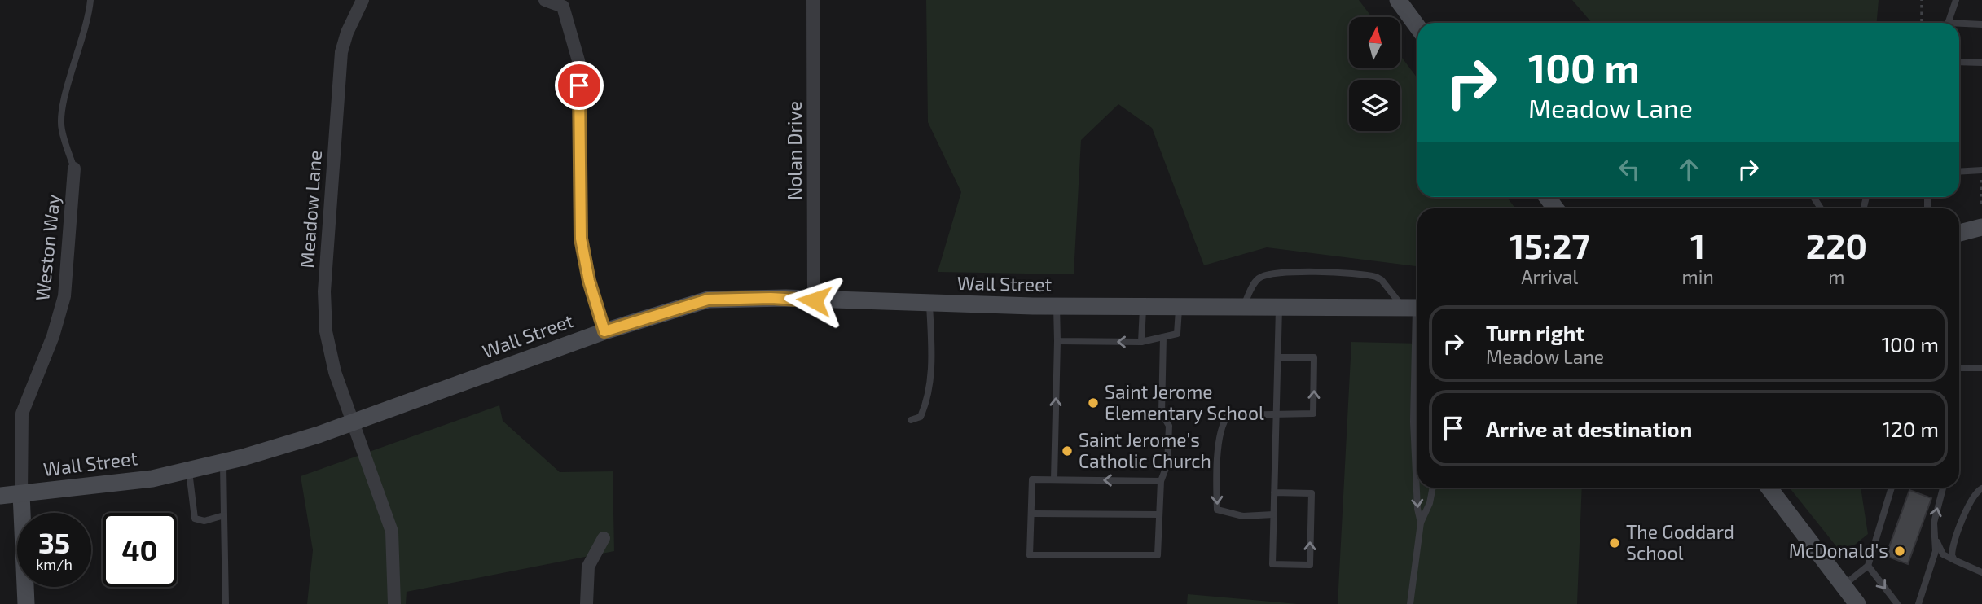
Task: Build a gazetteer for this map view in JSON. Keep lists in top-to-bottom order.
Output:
{
  "streets": {
    "street": [
      "Nolan Drive",
      "Meadow Lane",
      "Weston Way",
      "Wall Street"
    ]
  },
  "crossings": [
    ["Nolan Drive", "Wall Street"],
    ["Meadow Lane", "Wall Street"],
    ["Weston Way", "Wall Street"]
  ],
  "places": [
    "Saint Jerome Elementary School",
    "Saint Jerome's Catholic Church",
    "The Goddard School",
    "McDonald's"
  ],
  "north": "top",
  "page": {
    "turn": ["100 m", "Meadow Lane"],
    "eta": [
      "15:27",
      "Arrival",
      "1",
      "min",
      "220",
      "m"
    ],
    "list": [
      {
        "name": "Turn right",
        "note": "Meadow Lane",
        "value": "100 m"
      },
      {
        "name": "Arrive at destination",
        "value": "120 m"
      }
    ],
    "speed": "35 km/h",
    "limit": "40"
  }
}
